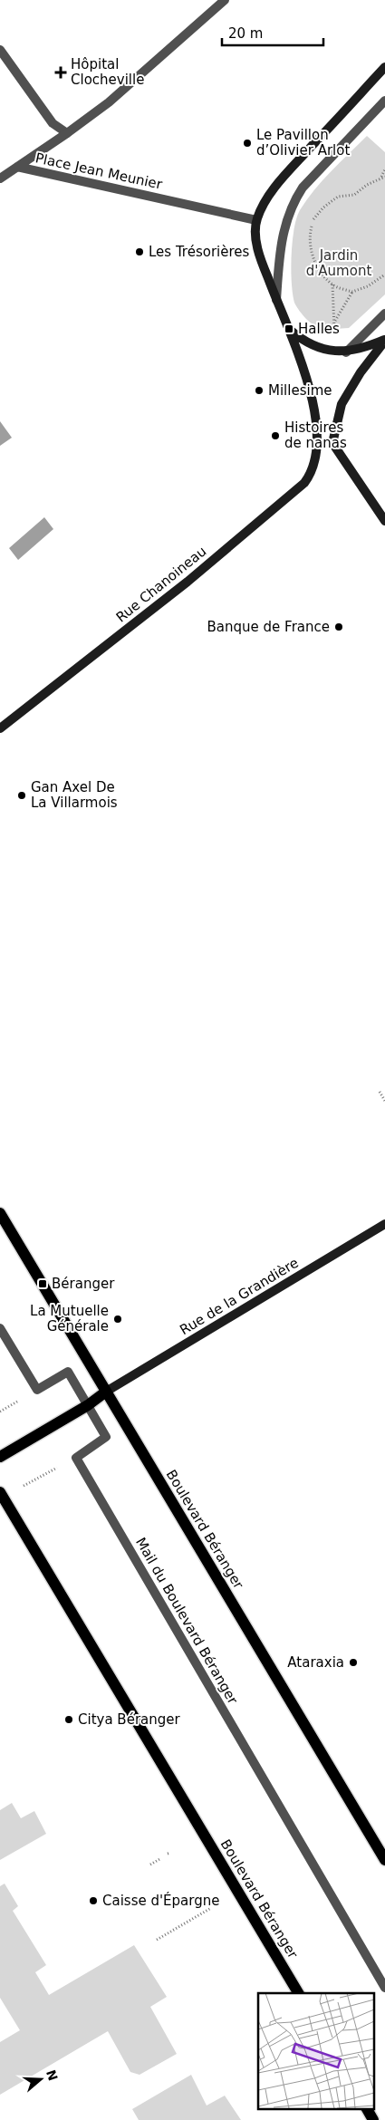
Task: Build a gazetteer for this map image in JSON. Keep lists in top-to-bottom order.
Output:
{
  "streets": {
    "main road": ["Rue Chanoineau", "Rue de la Grandière", "Boulevard Béranger"],
    "street": ["Place Jean Meunier", "Mail du Boulevard Béranger"]
  },
  "crossings": [
    ["Place Jean Meunier", "Rue Chanoineau"],
    ["Rue de la Grandière", "Boulevard Béranger"]
  ],
  "parks": ["Jardin d'Aumont"],
  "places": {
    "health": ["Hôpital Clocheville"],
    "other": [
      "Le Pavillon d’Olivier Arlot",
      "Les Trésorières",
      "Millesime",
      "Histoires de nanas",
      "Banque de France",
      "Gan Axel De La Villarmois",
      "La Mutuelle Générale",
      "Ataraxia",
      "Citya Béranger",
      "Caisse d'Épargne"
    ],
    "transit": ["Halles", "Béranger"]
  },
  "scale_bar": "20 m",
  "north": "right"
}
